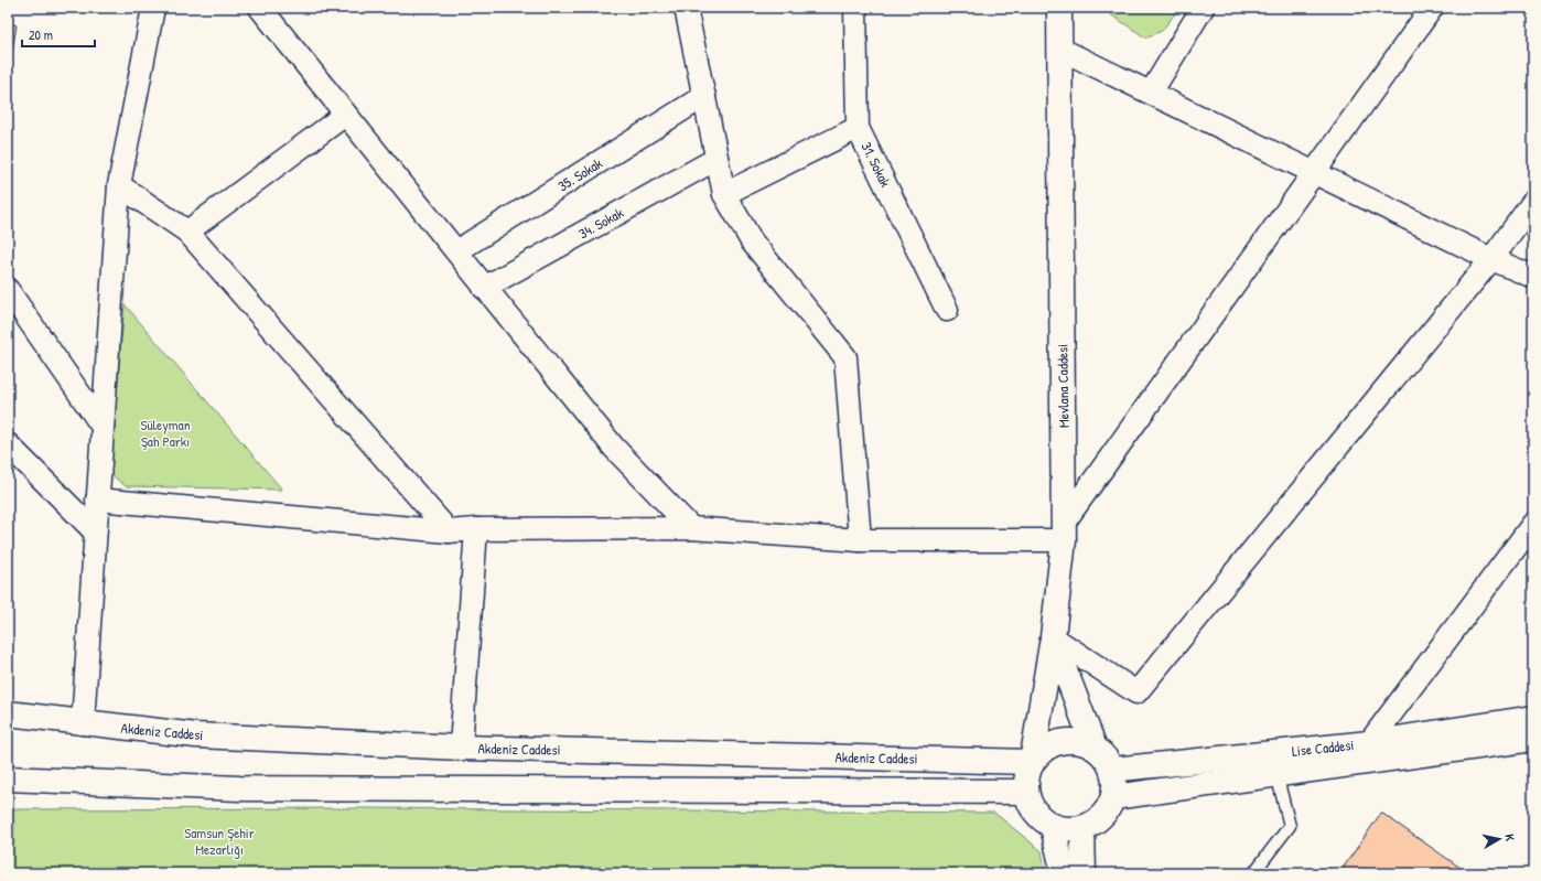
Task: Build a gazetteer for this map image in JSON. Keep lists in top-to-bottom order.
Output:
{
  "streets": {
    "main road": ["Mevlana Caddesi", "Akdeniz Caddesi", "Lise Caddesi"],
    "street": ["31. Sokak", "35. Sokak", "34. Sokak"]
  },
  "crossings": [
    ["Mevlana Caddesi", "Akdeniz Caddesi"],
    ["Mevlana Caddesi", "Lise Caddesi"],
    ["Akdeniz Caddesi", "Lise Caddesi"]
  ],
  "parks": ["Süleyman Şah Parkı", "Samsun Şehir Mezarlığı"],
  "scale_bar": "20 m",
  "north": "right"
}
